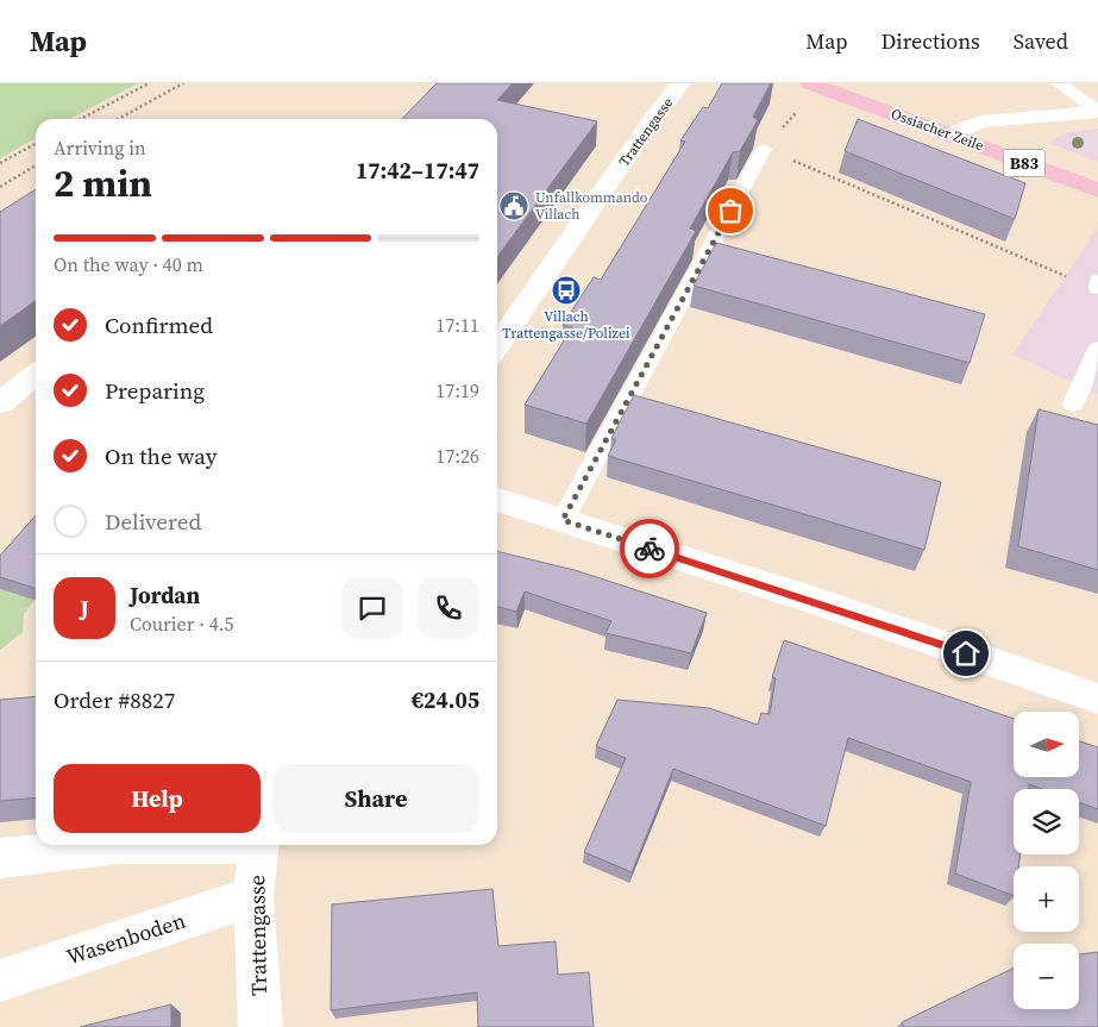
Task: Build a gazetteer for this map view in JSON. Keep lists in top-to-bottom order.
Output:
{
  "streets": {
    "main road": ["Ossiacher Zeile", "B83"],
    "street": ["Trattengasse", "Wasenboden"]
  },
  "crossings": [
    ["Trattengasse", "Wasenboden"]
  ],
  "places": {
    "public building": ["Unfallkommando Villach"],
    "bus stop": ["Villach Trattengasse/Polizei"]
  },
  "north": "right",
  "page": {
    "header": "Map",
    "nav": ["Map", "Directions", "Saved"],
    "heading": ["2 min", "Arriving in", "17:42–17:47"],
    "panel": [
      "Jordan",
      "Courier · 4.5",
      "Order #8827",
      "€24.05"
    ],
    "bar": "On the way · 40 m",
    "list": [
      ["Confirmed", "17:11"],
      ["Preparing", "17:19"],
      ["On the way", "17:26"],
      "Delivered"
    ],
    "round": "J",
    "map_buttons": ["+", "−"],
    "buttons": ["Help", "Share"]
  }
}
